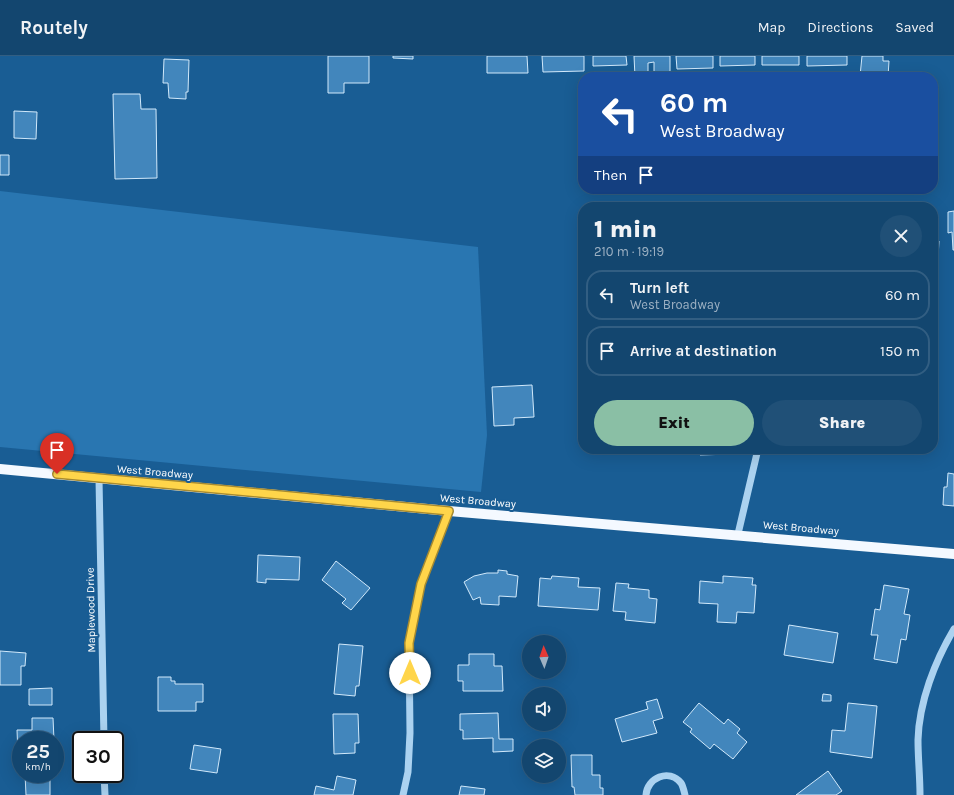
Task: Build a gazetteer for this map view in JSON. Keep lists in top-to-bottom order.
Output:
{
  "streets": {
    "main road": ["West Broadway"],
    "street": ["Maplewood Drive"]
  },
  "crossings": [
    ["West Broadway", "Maplewood Drive"]
  ],
  "north": "top",
  "page": {
    "header": "Routely",
    "nav": ["Map", "Directions", "Saved"],
    "turn": ["60 m", "West Broadway"],
    "then": "Then",
    "heading": ["1 min", "210 m · 19:19"],
    "list": [
      {
        "name": "Turn left",
        "note": "West Broadway",
        "value": "60 m"
      },
      {
        "name": "Arrive at destination",
        "value": "150 m"
      }
    ],
    "buttons": ["Exit", "Share"],
    "speed": "25 km/h",
    "limit": "30"
  }
}
